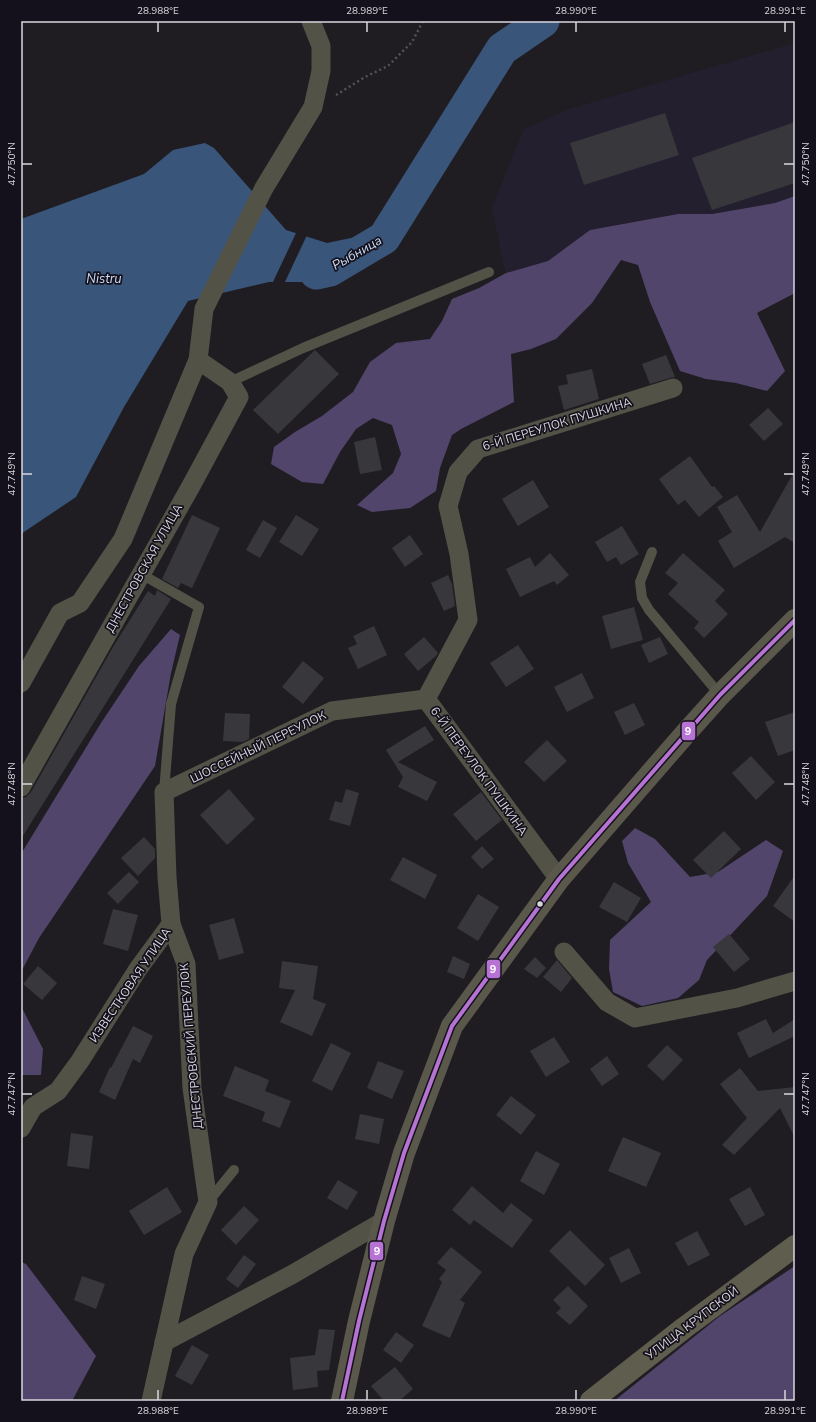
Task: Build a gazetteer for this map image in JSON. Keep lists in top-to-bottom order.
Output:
{
  "streets": {
    "street": [
      "6-Й ПЕРЕУЛОК ПУШКИНА",
      "ДНЕСТРОВСКАЯ УЛИЦА",
      "ШОССЕЙНЫЙ ПЕРЕУЛОК",
      "ИЗВЕСТКОВАЯ УЛИЦА",
      "ДНЕСТРОВСКИЙ ПЕРЕУЛОК",
      "УЛИЦА КРУПСКОЙ"
    ]
  },
  "crossings": [
    ["6-Й ПЕРЕУЛОК ПУШКИНА", "ШОССЕЙНЫЙ ПЕРЕУЛОК"],
    ["ШОССЕЙНЫЙ ПЕРЕУЛОК", "ИЗВЕСТКОВАЯ УЛИЦА"],
    ["ИЗВЕСТКОВАЯ УЛИЦА", "ДНЕСТРОВСКИЙ ПЕРЕУЛОК"]
  ],
  "water": ["Рыбница", "Nistru"],
  "lines": ["transit line 9"],
  "coordinates": [
    "28.988°E",
    "28.989°E",
    "28.990°E",
    "28.991°E",
    "47.750°N",
    "47.749°N",
    "47.748°N",
    "47.747°N"
  ]
}
